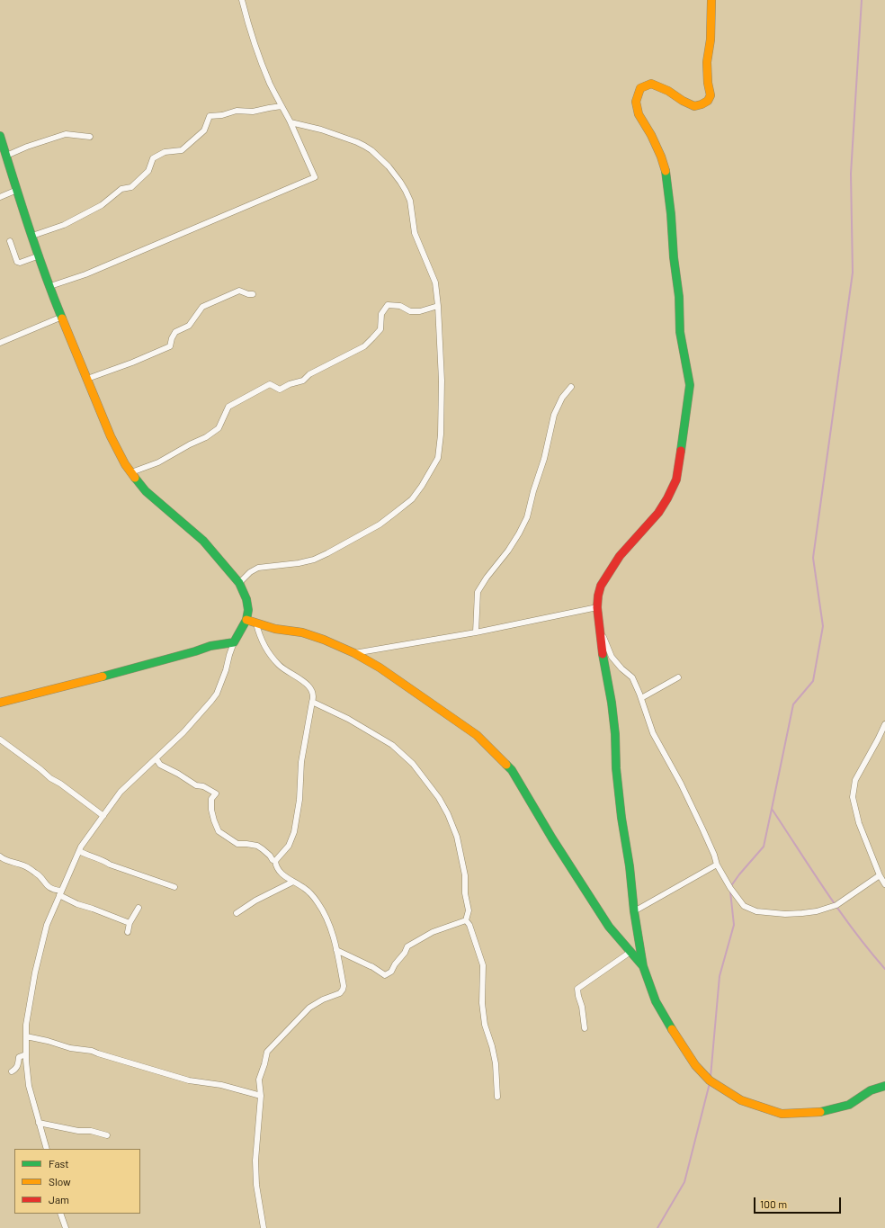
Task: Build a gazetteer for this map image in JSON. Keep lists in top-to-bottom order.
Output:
{
  "legend": ["Fast", "Slow", "Jam"],
  "scale_bar": "100 m"
}
